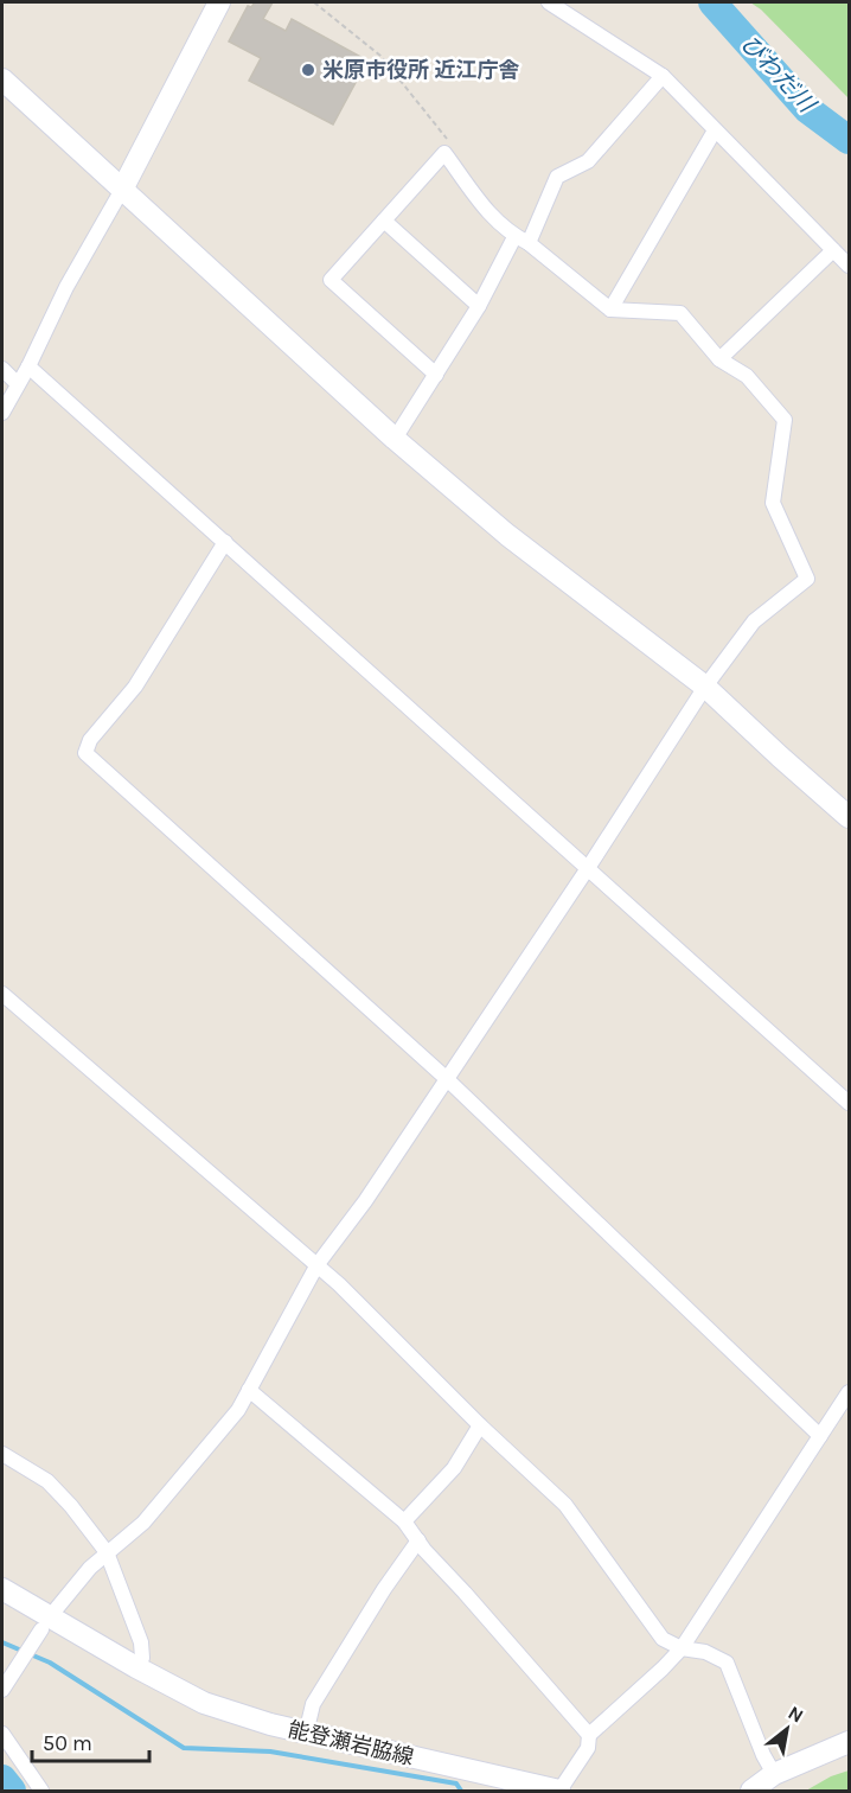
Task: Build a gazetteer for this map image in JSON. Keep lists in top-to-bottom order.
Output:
{
  "streets": {
    "street": ["能登瀬岩脇線"]
  },
  "water": ["びわだ川"],
  "places": ["米原市役所 近江庁舎"],
  "scale_bar": "50 m",
  "north": "top right"
}
